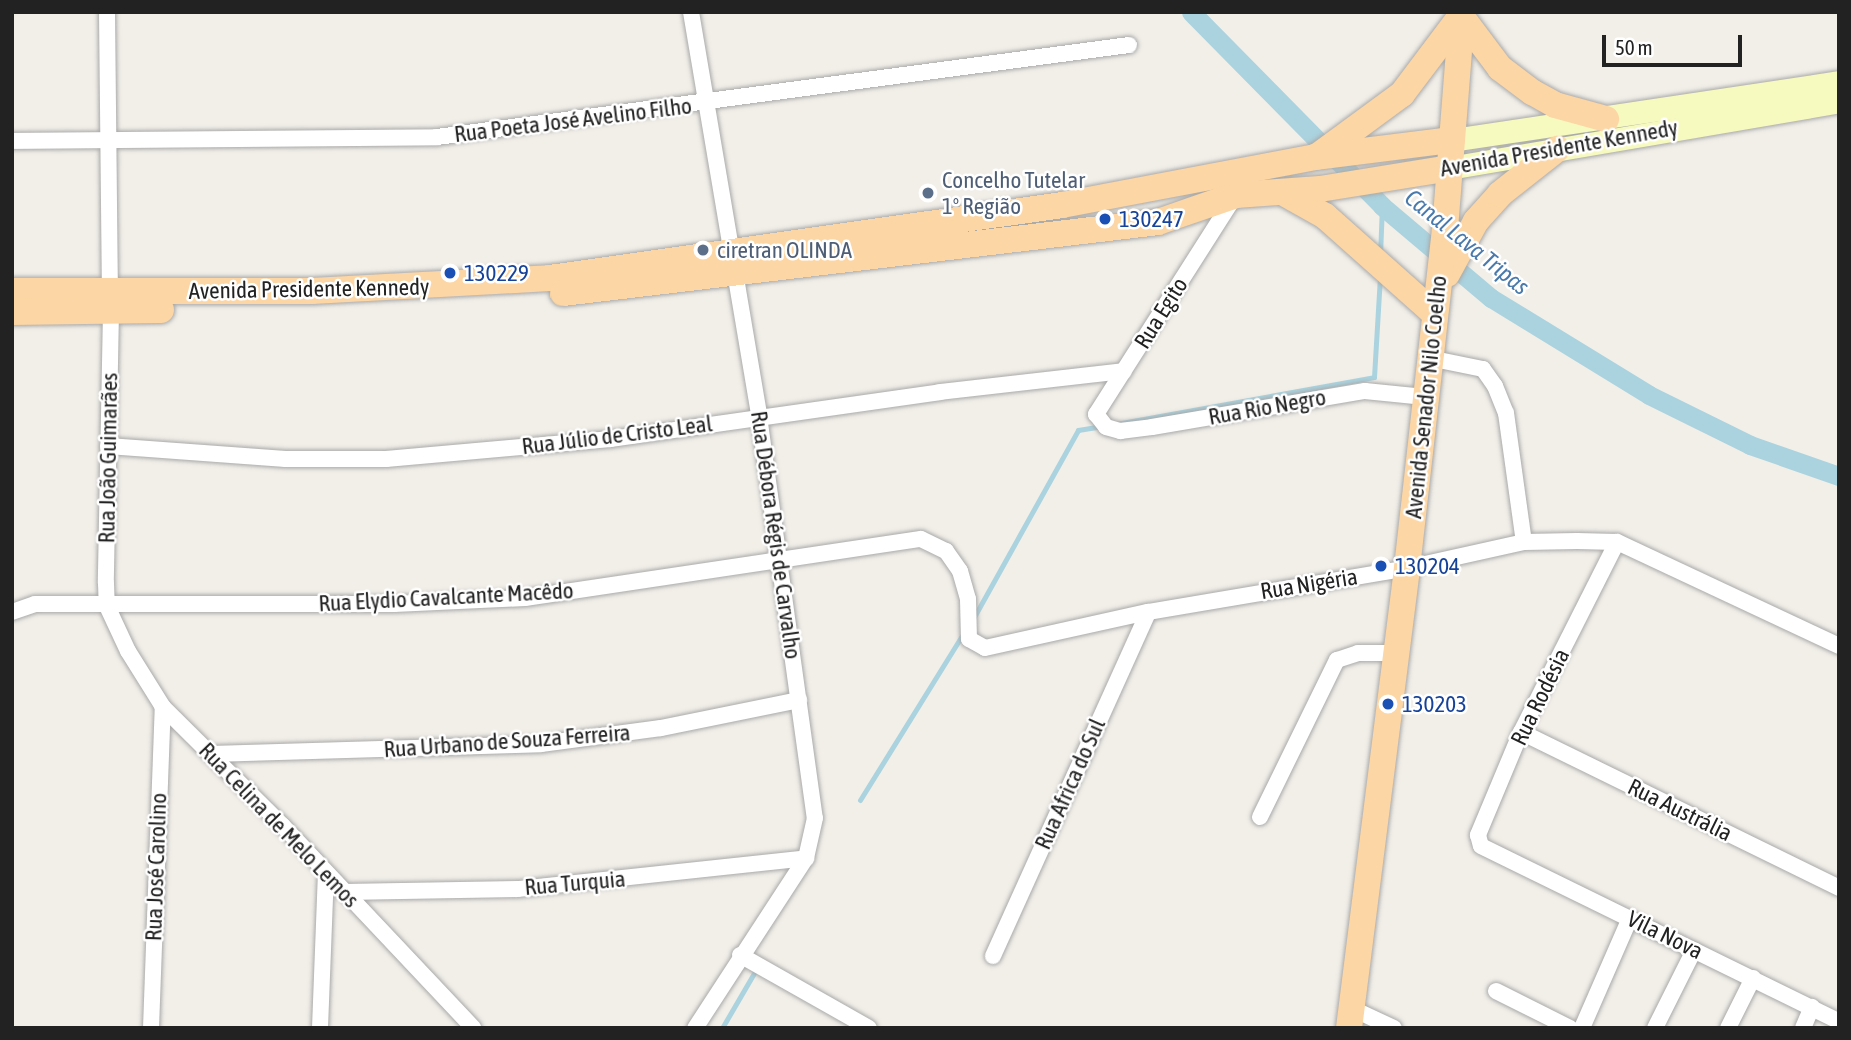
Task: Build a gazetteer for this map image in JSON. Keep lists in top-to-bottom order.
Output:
{
  "streets": {
    "main road": ["Avenida Presidente Kennedy", "Avenida Senador Nilo Coelho"],
    "street": [
      "Rua Poeta José Avelino Filho",
      "Rua Egito",
      "Rua Rio Negro",
      "Rua Júlio de Cristo Leal",
      "Rua João Guimarães",
      "Rua Débora Régis de Carvalho",
      "Rua Nigéria",
      "Rua Elydio Cavalcante Macêdo",
      "Rua Rodésia",
      "Rua Urbano de Souza Ferreira",
      "Rua Africa do Sul",
      "Rua Austrália",
      "Rua Celina de Melo Lemos",
      "Rua José Carolino",
      "Rua Turquia",
      "Vila Nova"
    ]
  },
  "crossings": [
    ["Rua Poeta José Avelino Filho", "Rua João Guimarães"],
    ["Rua Poeta José Avelino Filho", "Rua Débora Régis de Carvalho"],
    ["Avenida Presidente Kennedy", "Rua Egito"],
    ["Avenida Presidente Kennedy", "Avenida Senador Nilo Coelho"],
    ["Avenida Presidente Kennedy", "Rua João Guimarães"],
    ["Avenida Presidente Kennedy", "Rua Débora Régis de Carvalho"],
    ["Rua Egito", "Rua Rio Negro"],
    ["Rua Egito", "Rua Júlio de Cristo Leal"],
    ["Avenida Senador Nilo Coelho", "Rua Rio Negro"],
    ["Avenida Senador Nilo Coelho", "Rua Nigéria"],
    ["Rua Júlio de Cristo Leal", "Rua João Guimarães"],
    ["Rua Júlio de Cristo Leal", "Rua Débora Régis de Carvalho"],
    ["Rua João Guimarães", "Rua Elydio Cavalcante Macêdo"],
    ["Rua João Guimarães", "Rua Celina de Melo Lemos"],
    ["Rua Débora Régis de Carvalho", "Rua Elydio Cavalcante Macêdo"],
    ["Rua Débora Régis de Carvalho", "Rua Urbano de Souza Ferreira"],
    ["Rua Débora Régis de Carvalho", "Rua Turquia"],
    ["Rua Nigéria", "Rua Elydio Cavalcante Macêdo"],
    ["Rua Nigéria", "Rua Rodésia"],
    ["Rua Nigéria", "Rua Africa do Sul"],
    ["Rua Elydio Cavalcante Macêdo", "Rua Celina de Melo Lemos"],
    ["Rua Rodésia", "Rua Austrália"],
    ["Rua Rodésia", "Vila Nova"],
    ["Rua Urbano de Souza Ferreira", "Rua Celina de Melo Lemos"],
    ["Rua Celina de Melo Lemos", "Rua José Carolino"],
    ["Rua Celina de Melo Lemos", "Rua Turquia"]
  ],
  "water": ["Canal Lava Tripas"],
  "places": [
    "Concelho Tutelar 1° Região",
    "130247",
    "ciretran OLINDA",
    "130229",
    "130204",
    "130203"
  ],
  "scale_bar": "50 m"
}
